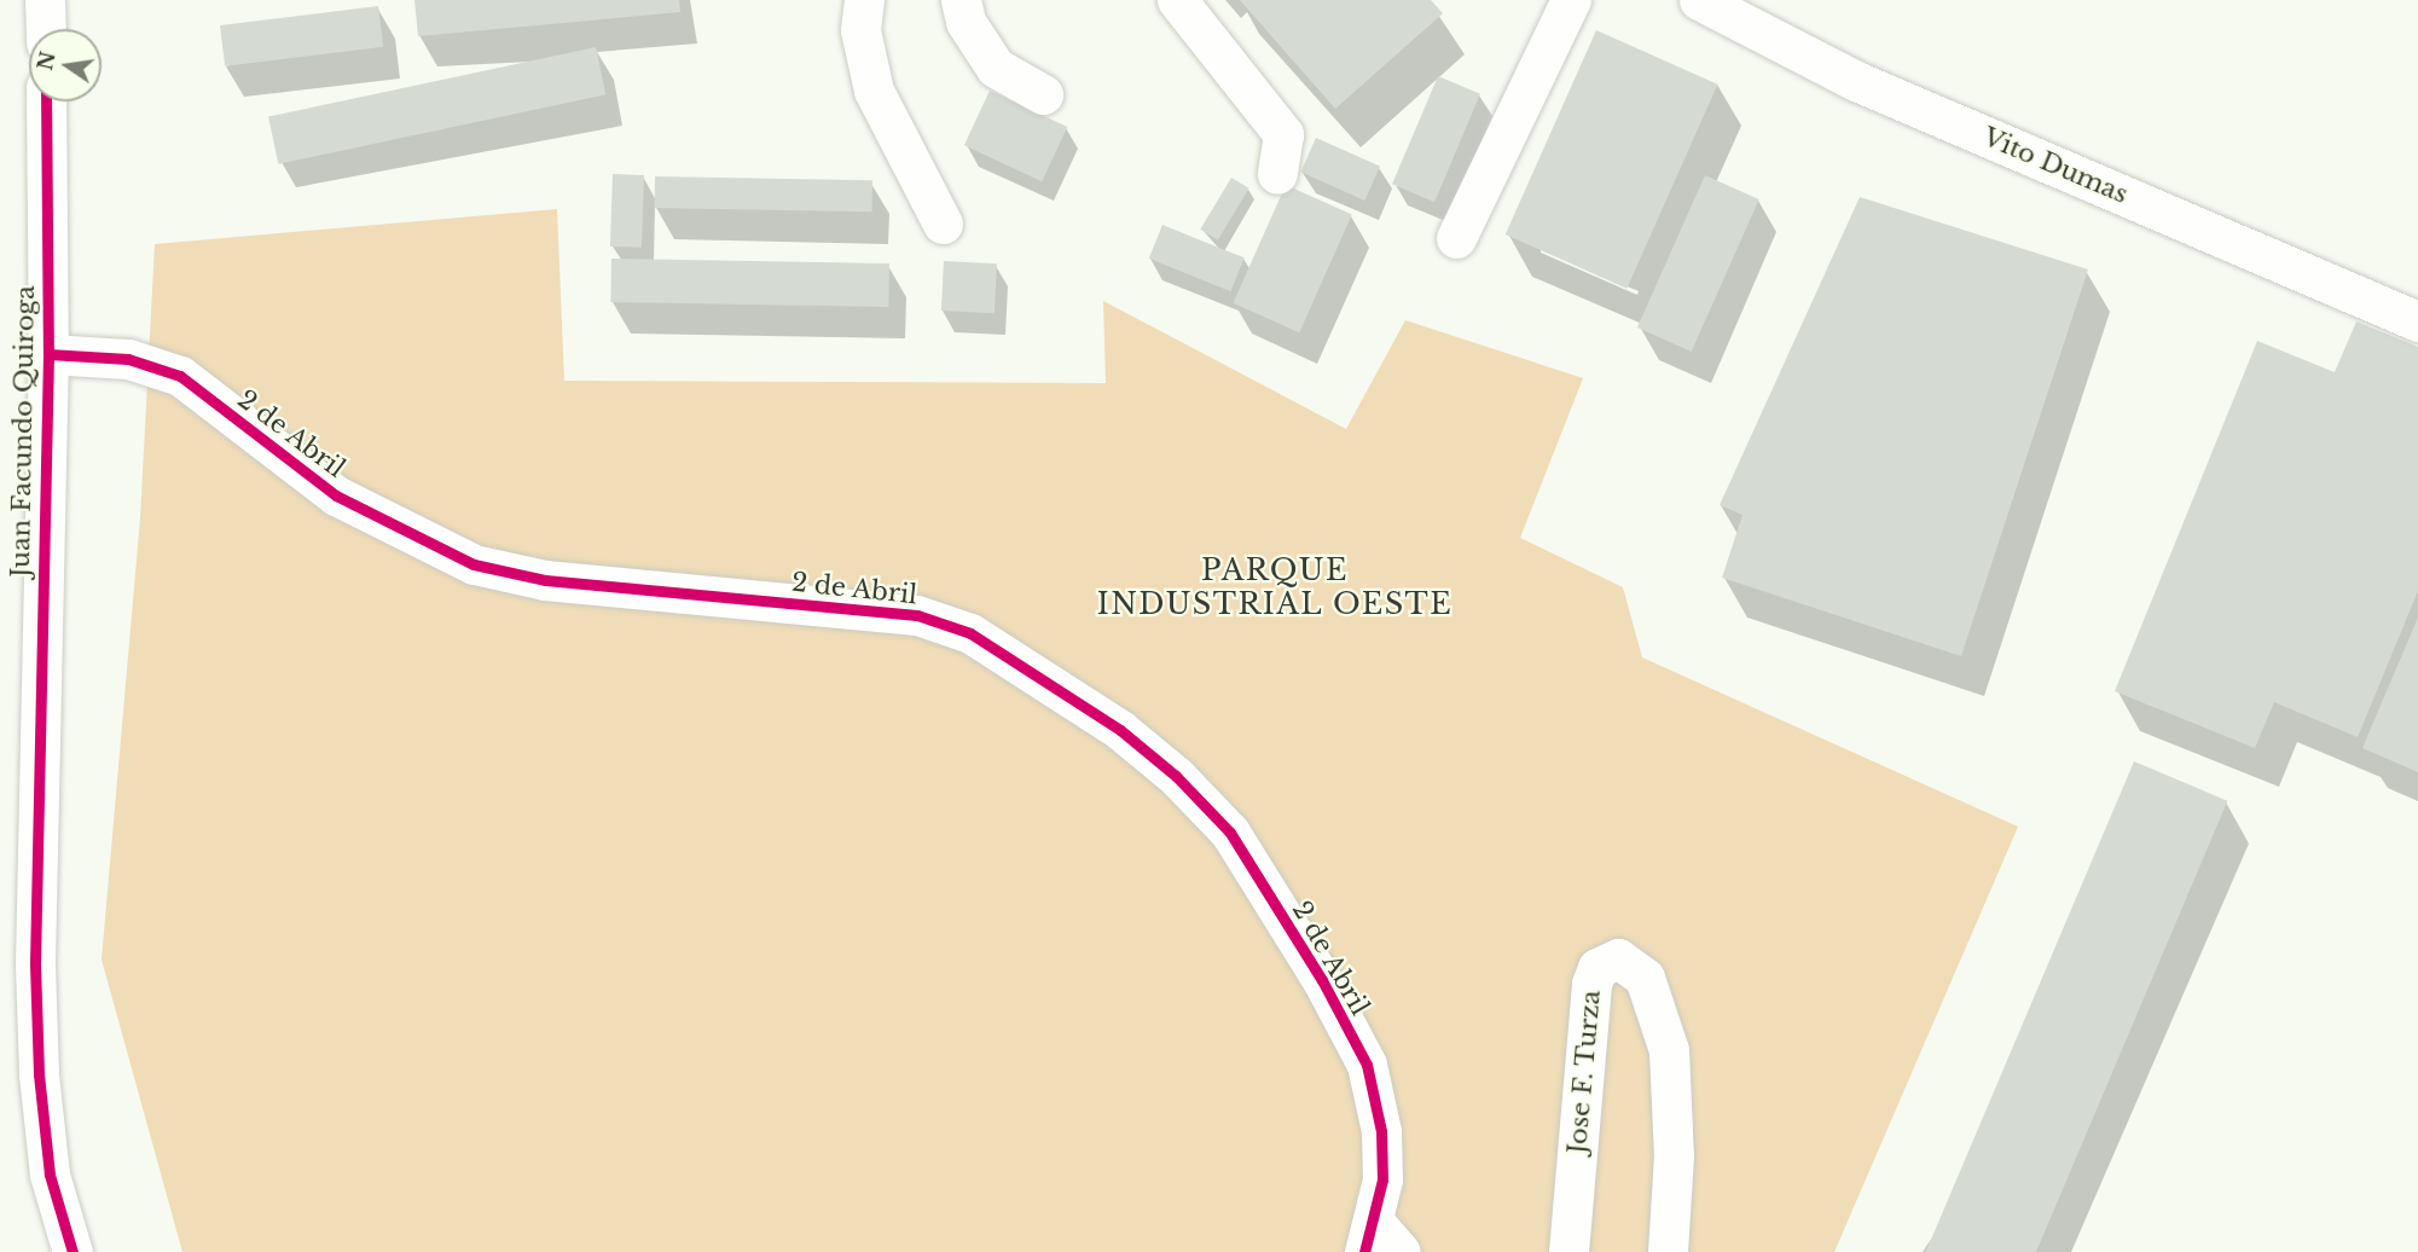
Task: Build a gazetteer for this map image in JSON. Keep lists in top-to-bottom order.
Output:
{
  "streets": {
    "street": [
      "Vito Dumas",
      "Juan Facundo Quiroga",
      "2 de Abril",
      "Jose F. Turza"
    ]
  },
  "crossings": [
    ["Juan Facundo Quiroga", "2 de Abril"]
  ],
  "districts": ["PARQUE INDUSTRIAL OESTE"],
  "north": "left"
}
